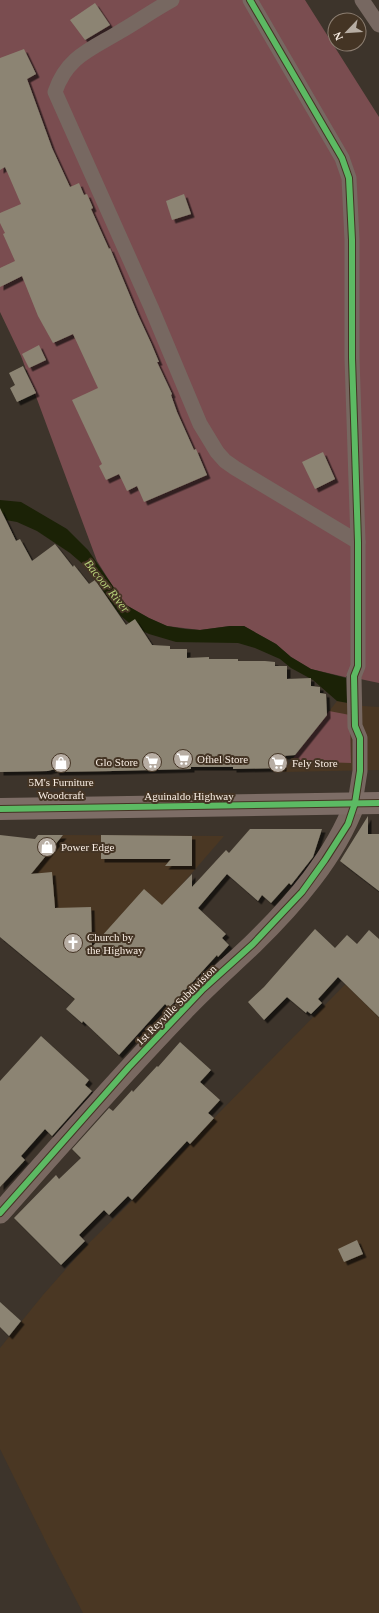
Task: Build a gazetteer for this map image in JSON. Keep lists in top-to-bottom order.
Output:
{
  "streets": {
    "highway": ["Aguinaldo Highway"],
    "street": ["1st Reyville Subdivision"]
  },
  "crossings": [
    ["Aguinaldo Highway", "1st Reyville Subdivision"]
  ],
  "water": ["Bacoor River"],
  "places": {
    "supermarket": ["Ofhel Store", "Glo Store", "Fely Store"],
    "shop": ["5M's Furniture Woodcraft", "Power Edge"],
    "church": ["Church by the Highway"]
  },
  "north": "bottom left"
}
